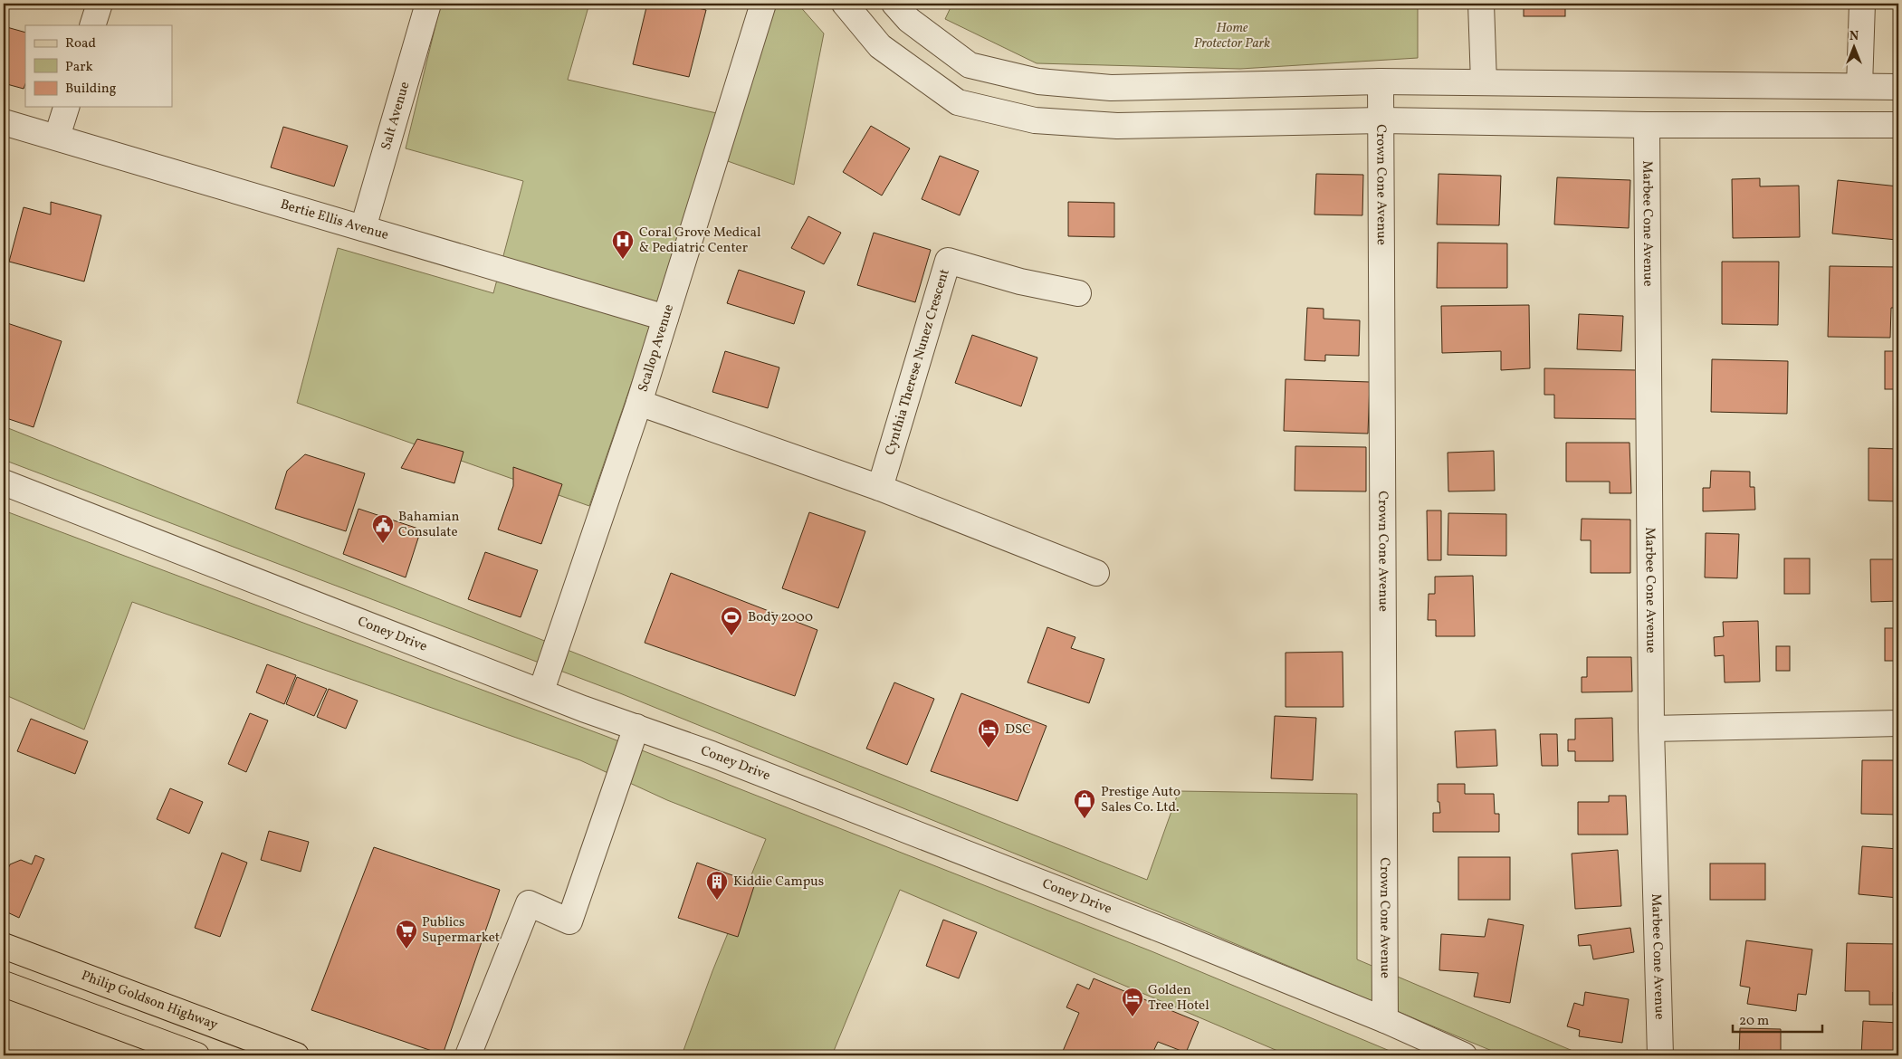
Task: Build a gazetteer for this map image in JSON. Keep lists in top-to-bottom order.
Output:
{
  "streets": {
    "main road": ["Philip Goldson Highway"],
    "street": [
      "Salt Avenue",
      "Crown Cone Avenue",
      "Bertie Ellis Avenue",
      "Marbee Cone Avenue",
      "Scallop Avenue",
      "Cynthia Therese Nunez Crescent",
      "Coney Drive"
    ]
  },
  "crossings": [
    ["Salt Avenue", "Bertie Ellis Avenue"],
    ["Crown Cone Avenue", "Coney Drive"],
    ["Bertie Ellis Avenue", "Scallop Avenue"],
    ["Scallop Avenue", "Coney Drive"]
  ],
  "parks": ["Home Protector Park"],
  "places": {
    "hospital": ["Coral Grove Medical & Pediatric Center"],
    "public building": ["Bahamian Consulate"],
    "sports": ["Body 2000"],
    "hotel": ["DSC", "Golden Tree Hotel"],
    "shop": ["Prestige Auto Sales Co. Ltd."],
    "building": ["Kiddie Campus"],
    "supermarket": ["Publics Supermarket"]
  },
  "legend": ["Road", "Park", "Building"],
  "scale_bar": "20 m",
  "north": "top"
}
